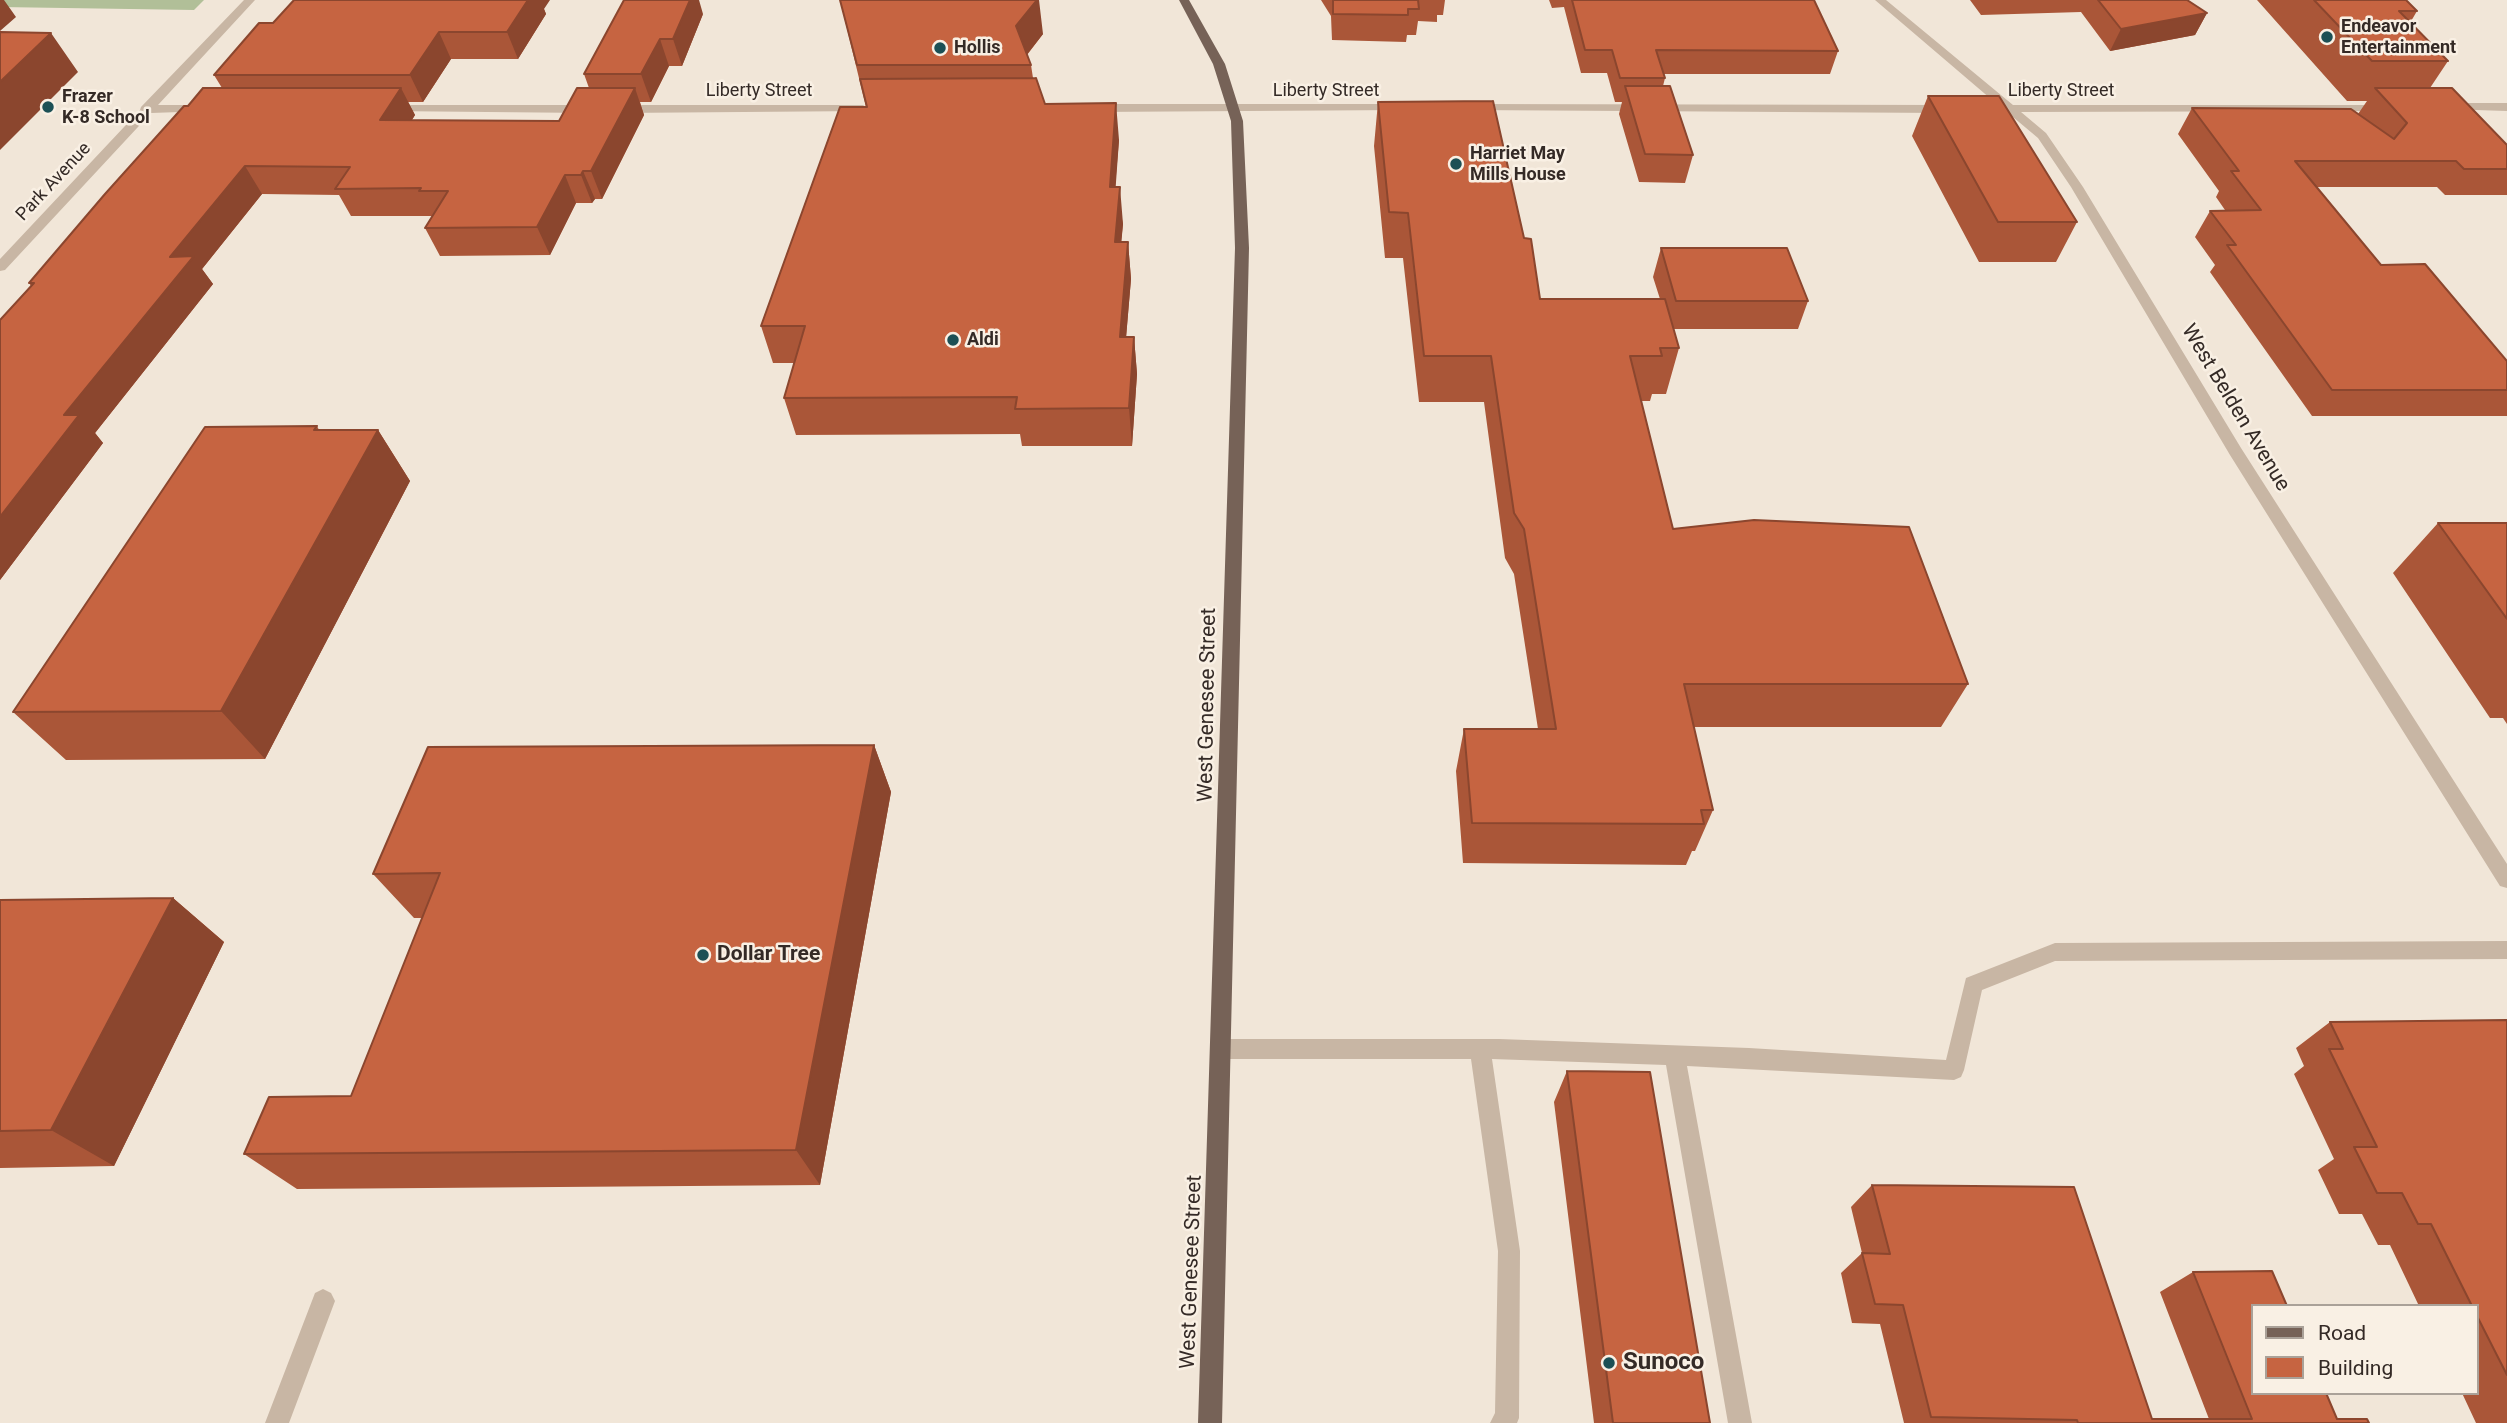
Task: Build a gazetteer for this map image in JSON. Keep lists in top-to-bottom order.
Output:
{
  "streets": {
    "main road": ["West Genesee Street"],
    "street": ["Liberty Street", "Park Avenue", "West Belden Avenue"]
  },
  "crossings": [
    ["Liberty Street", "West Belden Avenue"],
    ["Liberty Street", "West Genesee Street"]
  ],
  "places": [
    "Endeavor Entertainment",
    "Hollis",
    "Frazer K-8 School",
    "Harriet May Mills House",
    "Aldi",
    "Dollar Tree",
    "Sunoco"
  ],
  "legend": ["Road", "Building"]
}
